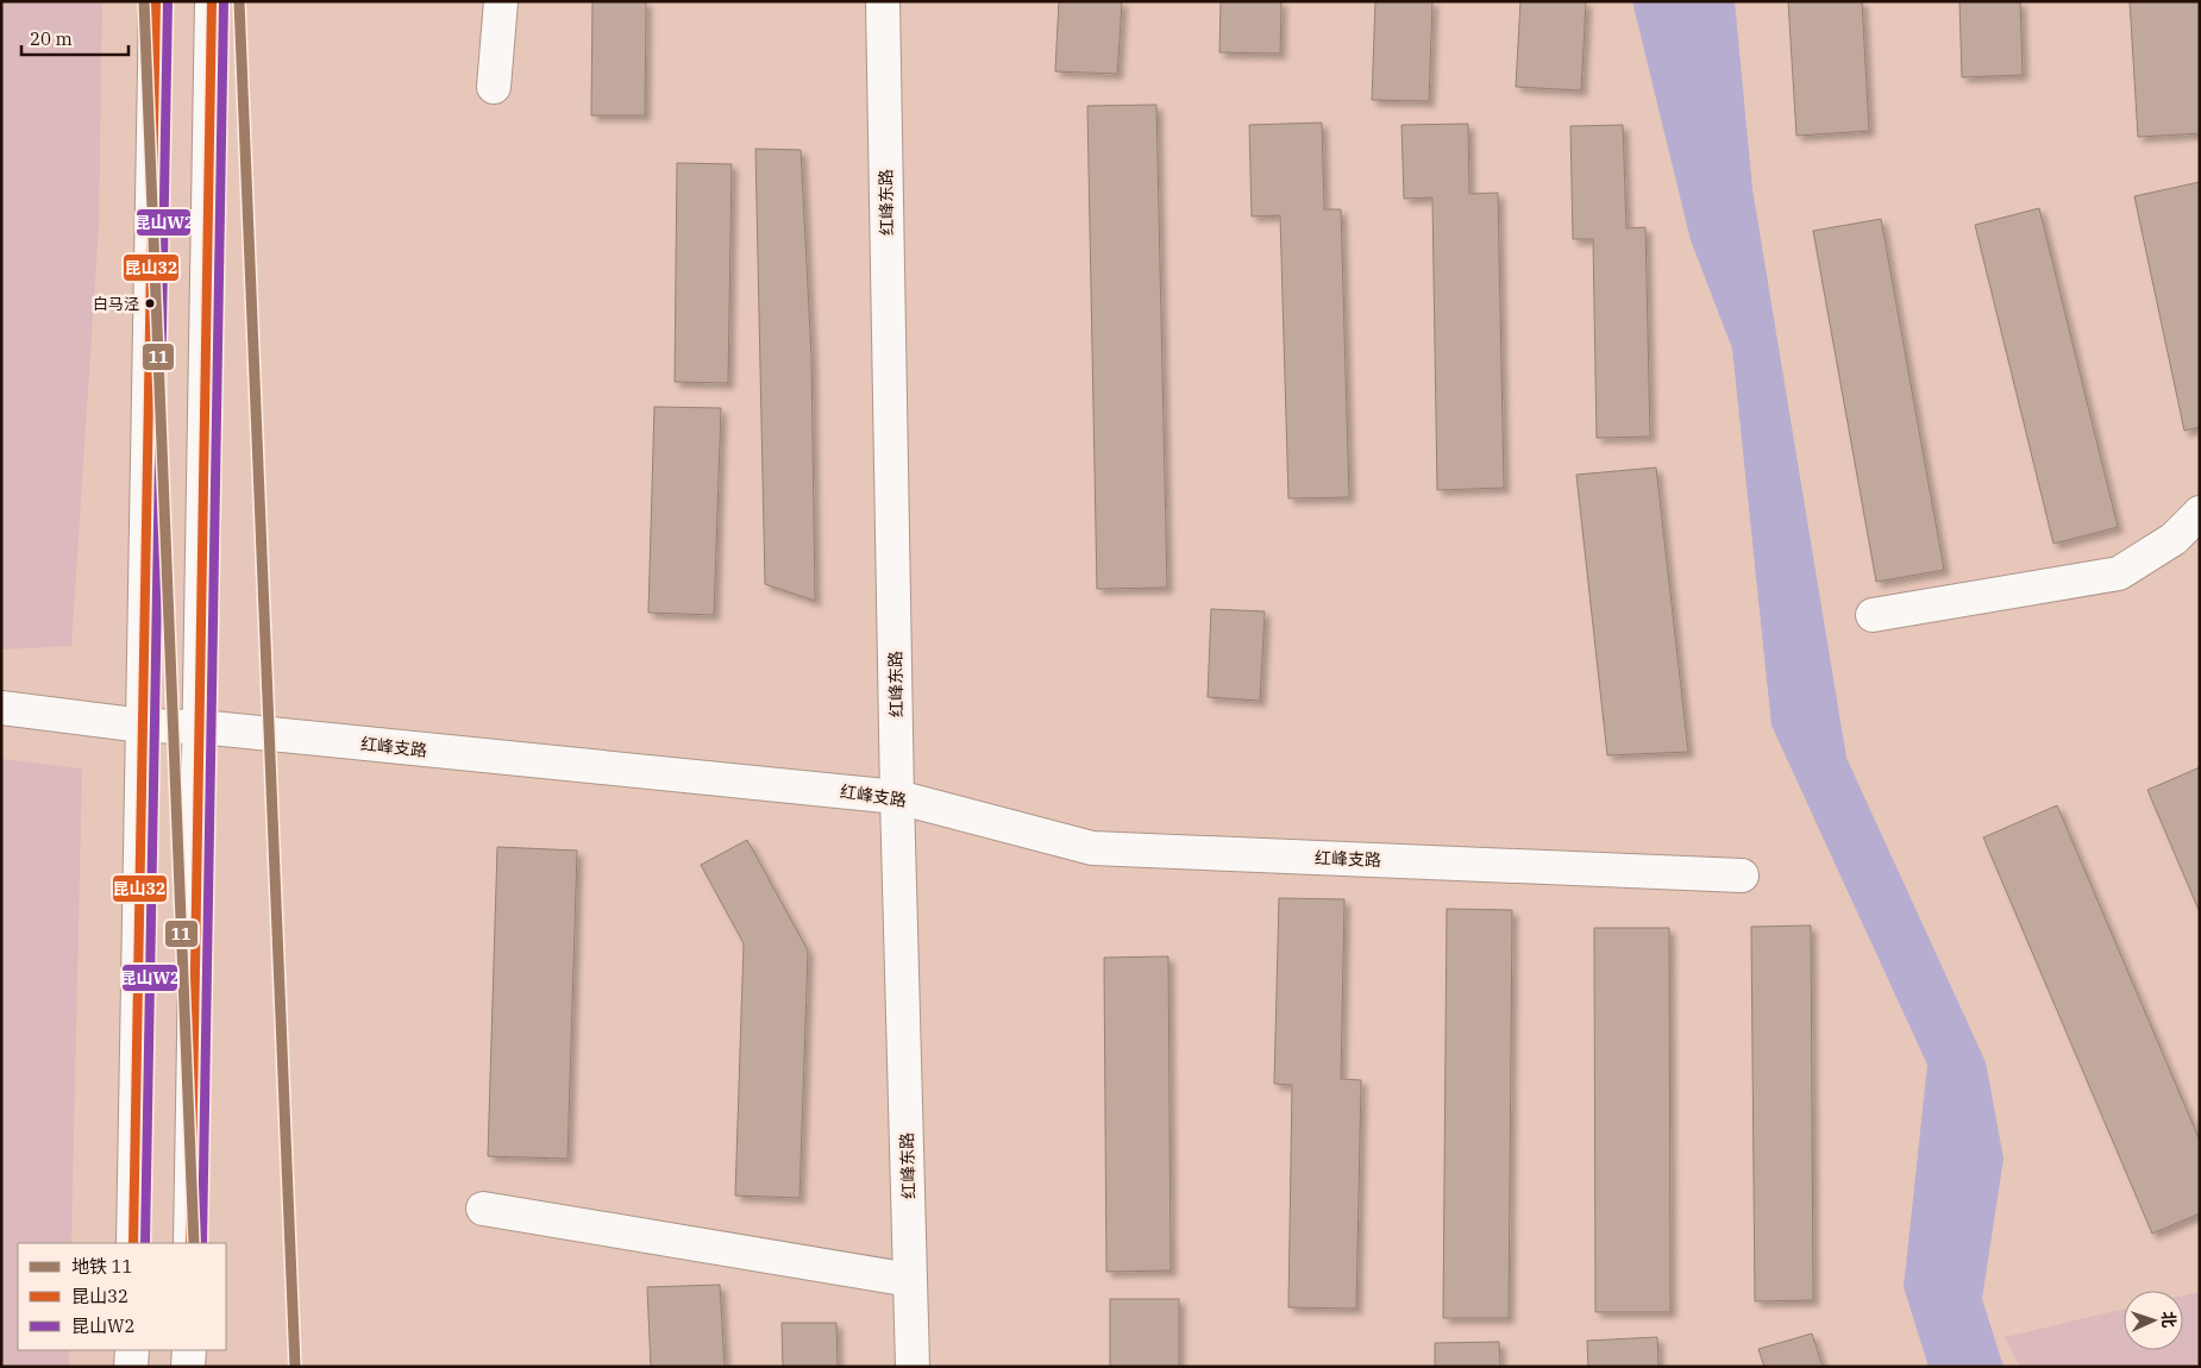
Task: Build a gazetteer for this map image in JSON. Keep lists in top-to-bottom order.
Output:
{
  "streets": {
    "street": ["红峰东路", "红峰支路"]
  },
  "crossings": [
    ["红峰东路", "红峰支路"]
  ],
  "places": ["白马泾"],
  "lines": ["metro line 11", "transit line 昆山32", "transit line 昆山W2"],
  "legend": ["地铁 11", "昆山32", "昆山W2"],
  "scale_bar": "20 m",
  "north": "right"
}
